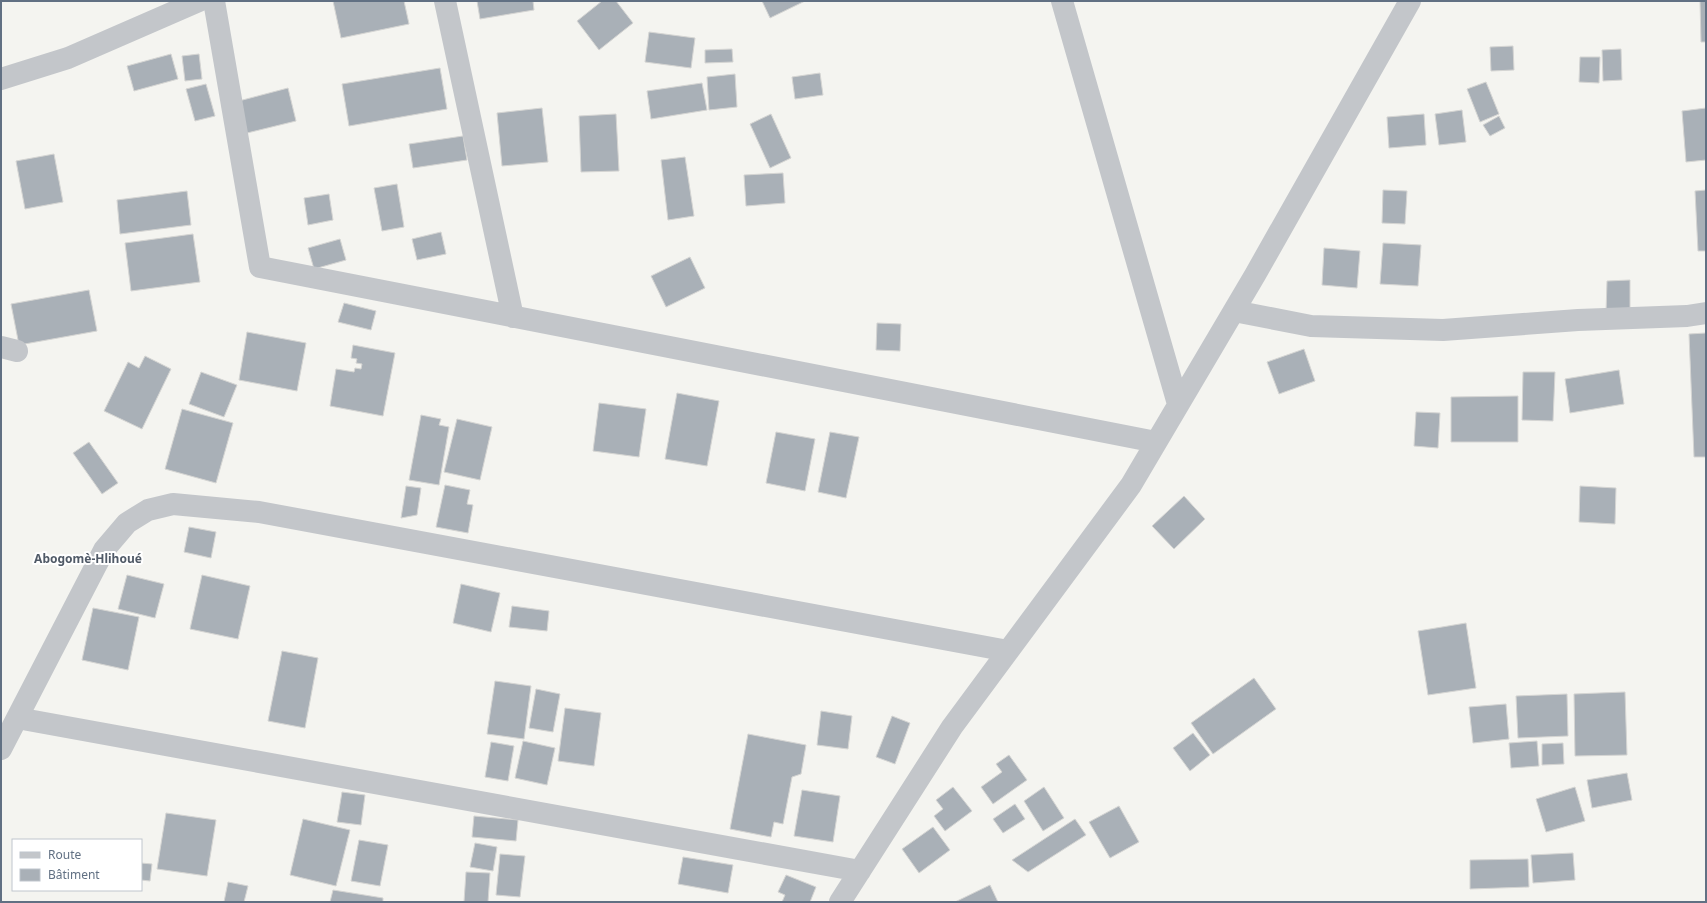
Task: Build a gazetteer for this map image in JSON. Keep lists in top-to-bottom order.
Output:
{
  "districts": ["Abogomè-Hlihoué"],
  "legend": ["Route", "Bâtiment"]
}
